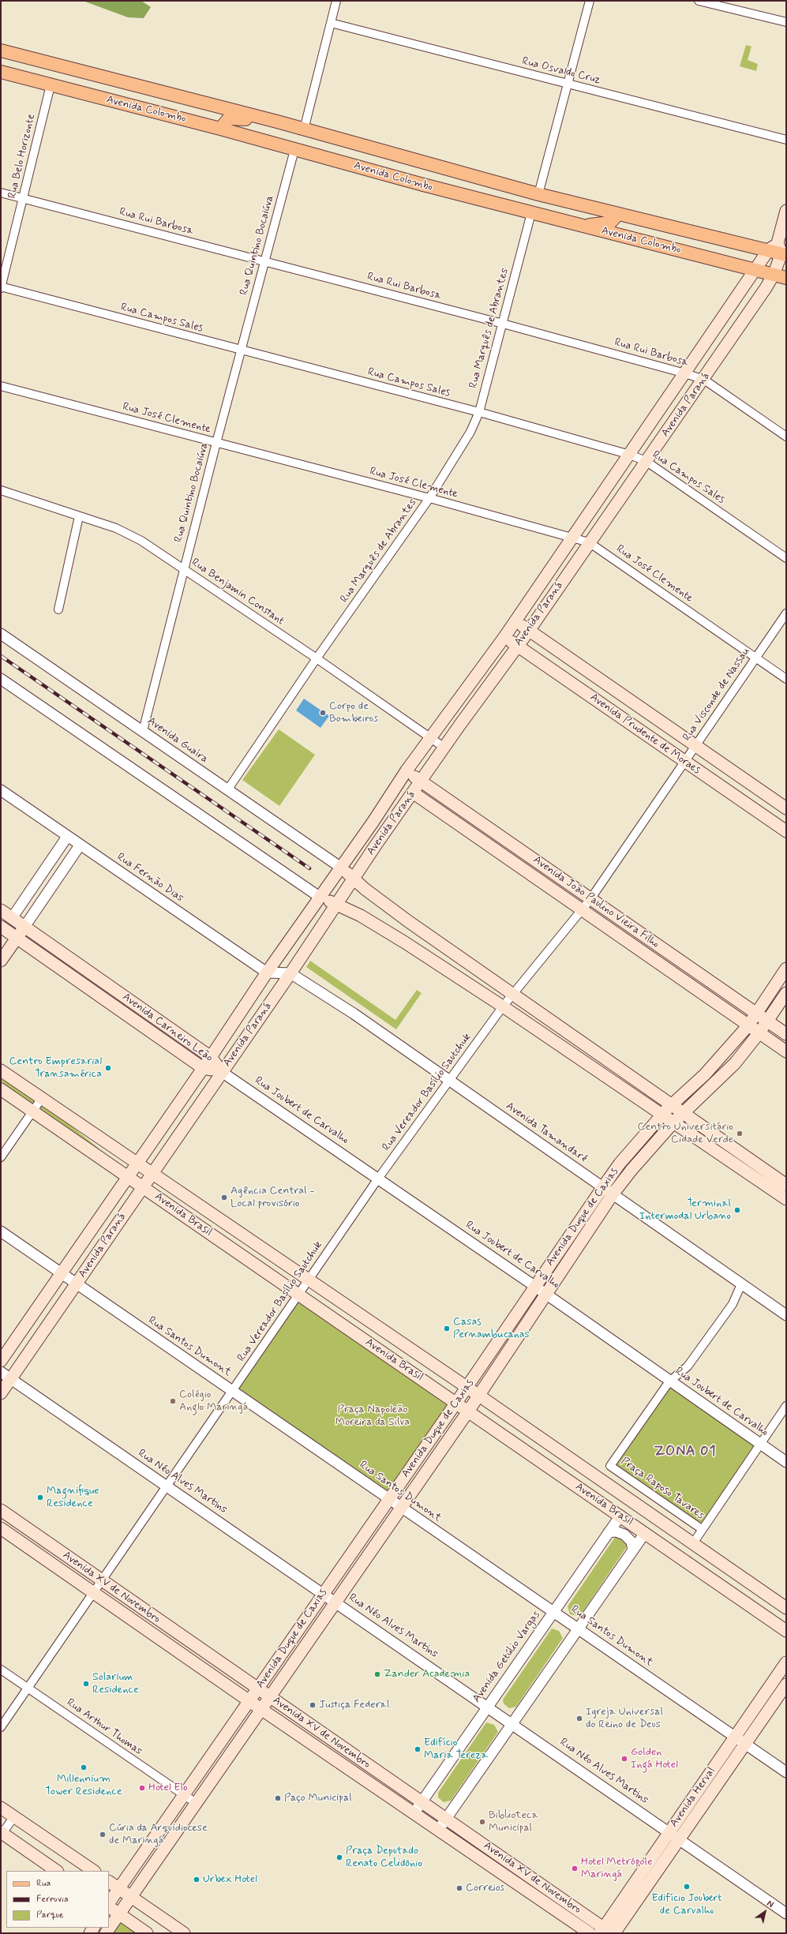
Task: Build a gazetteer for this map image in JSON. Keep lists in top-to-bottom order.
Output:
{
  "streets": {
    "main road": [
      "Avenida Colombo",
      "Avenida Paraná",
      "Avenida Prudente de Moraes",
      "Avenida João Paulino Vieira Filho",
      "Avenida Carneiro Leão",
      "Avenida Brasil",
      "Avenida Duque de Caxias",
      "Avenida XV de Novembro",
      "Avenida Herval"
    ],
    "street": [
      "Rua Osvaldo Cruz",
      "Rua Belo Horizonte",
      "Rua Rui Barbosa",
      "Rua Quintino Bocaiúva",
      "Rua Campos Sales",
      "Rua Marquês de Abrantes",
      "Rua José Clemente",
      "Rua Benjamin Constant",
      "Rua Visconde de Nassau",
      "Avenida Guaíra",
      "Rua Fernão Dias",
      "Rua Vereador Basílio Sautchuk",
      "Rua Joubert de Carvalho",
      "Avenida Tamandaré",
      "Rua Santos Dumont",
      "Rua Néo Alves Martins",
      "Praça Raposo Tavares",
      "Avenida Getúlio Vargas",
      "Rua Arthur Thomas"
    ]
  },
  "crossings": [
    ["Avenida Colombo", "Rua Belo Horizonte"],
    ["Avenida Colombo", "Rua Quintino Bocaiúva"],
    ["Avenida Colombo", "Rua Marquês de Abrantes"],
    ["Avenida Colombo", "Avenida Paraná"],
    ["Rua Belo Horizonte", "Rua Rui Barbosa"],
    ["Rua Belo Horizonte", "Rua Campos Sales"],
    ["Rua Rui Barbosa", "Rua Quintino Bocaiúva"],
    ["Rua Rui Barbosa", "Rua Marquês de Abrantes"],
    ["Rua Rui Barbosa", "Avenida Paraná"],
    ["Rua Quintino Bocaiúva", "Rua Campos Sales"],
    ["Rua Quintino Bocaiúva", "Rua José Clemente"],
    ["Rua Quintino Bocaiúva", "Rua Benjamin Constant"],
    ["Rua Quintino Bocaiúva", "Avenida Guaíra"],
    ["Rua Campos Sales", "Rua Marquês de Abrantes"],
    ["Rua Campos Sales", "Avenida Paraná"],
    ["Rua Marquês de Abrantes", "Rua José Clemente"],
    ["Rua Marquês de Abrantes", "Rua Benjamin Constant"],
    ["Rua Marquês de Abrantes", "Avenida Guaíra"],
    ["Avenida Paraná", "Rua José Clemente"],
    ["Avenida Paraná", "Rua Benjamin Constant"],
    ["Avenida Paraná", "Avenida Prudente de Moraes"],
    ["Avenida Paraná", "Avenida Guaíra"],
    ["Avenida Paraná", "Rua Fernão Dias"],
    ["Avenida Paraná", "Avenida João Paulino Vieira Filho"],
    ["Avenida Paraná", "Avenida Carneiro Leão"],
    ["Avenida Paraná", "Rua Joubert de Carvalho"],
    ["Avenida Paraná", "Avenida Tamandaré"],
    ["Avenida Paraná", "Avenida Brasil"],
    ["Avenida Paraná", "Rua Santos Dumont"],
    ["Avenida Paraná", "Rua Néo Alves Martins"],
    ["Rua José Clemente", "Rua Visconde de Nassau"],
    ["Rua Visconde de Nassau", "Avenida Prudente de Moraes"],
    ["Rua Visconde de Nassau", "Avenida João Paulino Vieira Filho"],
    ["Rua Visconde de Nassau", "Rua Vereador Basílio Sautchuk"],
    ["Avenida João Paulino Vieira Filho", "Rua Vereador Basílio Sautchuk"],
    ["Avenida João Paulino Vieira Filho", "Avenida Duque de Caxias"],
    ["Avenida Carneiro Leão", "Rua Joubert de Carvalho"],
    ["Rua Vereador Basílio Sautchuk", "Rua Joubert de Carvalho"],
    ["Rua Vereador Basílio Sautchuk", "Avenida Tamandaré"],
    ["Rua Vereador Basílio Sautchuk", "Avenida Brasil"],
    ["Rua Vereador Basílio Sautchuk", "Rua Santos Dumont"],
    ["Rua Vereador Basílio Sautchuk", "Rua Néo Alves Martins"],
    ["Rua Vereador Basílio Sautchuk", "Avenida XV de Novembro"],
    ["Rua Vereador Basílio Sautchuk", "Rua Arthur Thomas"],
    ["Rua Joubert de Carvalho", "Avenida Duque de Caxias"],
    ["Rua Joubert de Carvalho", "Praça Raposo Tavares"],
    ["Avenida Tamandaré", "Avenida Duque de Caxias"],
    ["Avenida Brasil", "Avenida Duque de Caxias"],
    ["Avenida Brasil", "Avenida Getúlio Vargas"],
    ["Avenida Duque de Caxias", "Rua Santos Dumont"],
    ["Avenida Duque de Caxias", "Rua Néo Alves Martins"],
    ["Avenida Duque de Caxias", "Avenida XV de Novembro"],
    ["Avenida Duque de Caxias", "Rua Arthur Thomas"],
    ["Rua Santos Dumont", "Avenida Getúlio Vargas"],
    ["Rua Santos Dumont", "Avenida Herval"],
    ["Rua Néo Alves Martins", "Avenida Getúlio Vargas"],
    ["Rua Néo Alves Martins", "Avenida Herval"],
    ["Avenida XV de Novembro", "Avenida Getúlio Vargas"],
    ["Avenida XV de Novembro", "Avenida Herval"]
  ],
  "districts": ["ZONA 01"],
  "parks": ["Praça Napoleão Moreira da Silva"],
  "places": [
    "Corpo de Bombeiros",
    "Centro Empresarial Transamérica",
    "Centro Universitário Cidade Verde",
    "Agência Central - Local provisório",
    "Terminal Intermodal Urbano",
    "Casas Pernambucanas",
    "Colégio Anglo Maringá",
    "Magnifique Residence",
    "Zander Academia",
    "Solarium Residence",
    "Justiça Federal",
    "Igreja Universal do Reino de Deus",
    "Edifício Maria Tereza",
    "Golden Ingá Hotel",
    "Millennium Tower Residence",
    "Hotel Elo",
    "Paço Municipal",
    "Biblioteca Municipal",
    "Cúria da Arquidiocese de Maringá",
    "Praça Deputado Renato Celidônio",
    "Hotel Metrópole Maringá",
    "Urbex Hotel",
    "Edifício Joubert de Carvalho",
    "Correios"
  ],
  "legend": ["Rua", "Ferrovia", "Parque"],
  "north": "top right"
}
